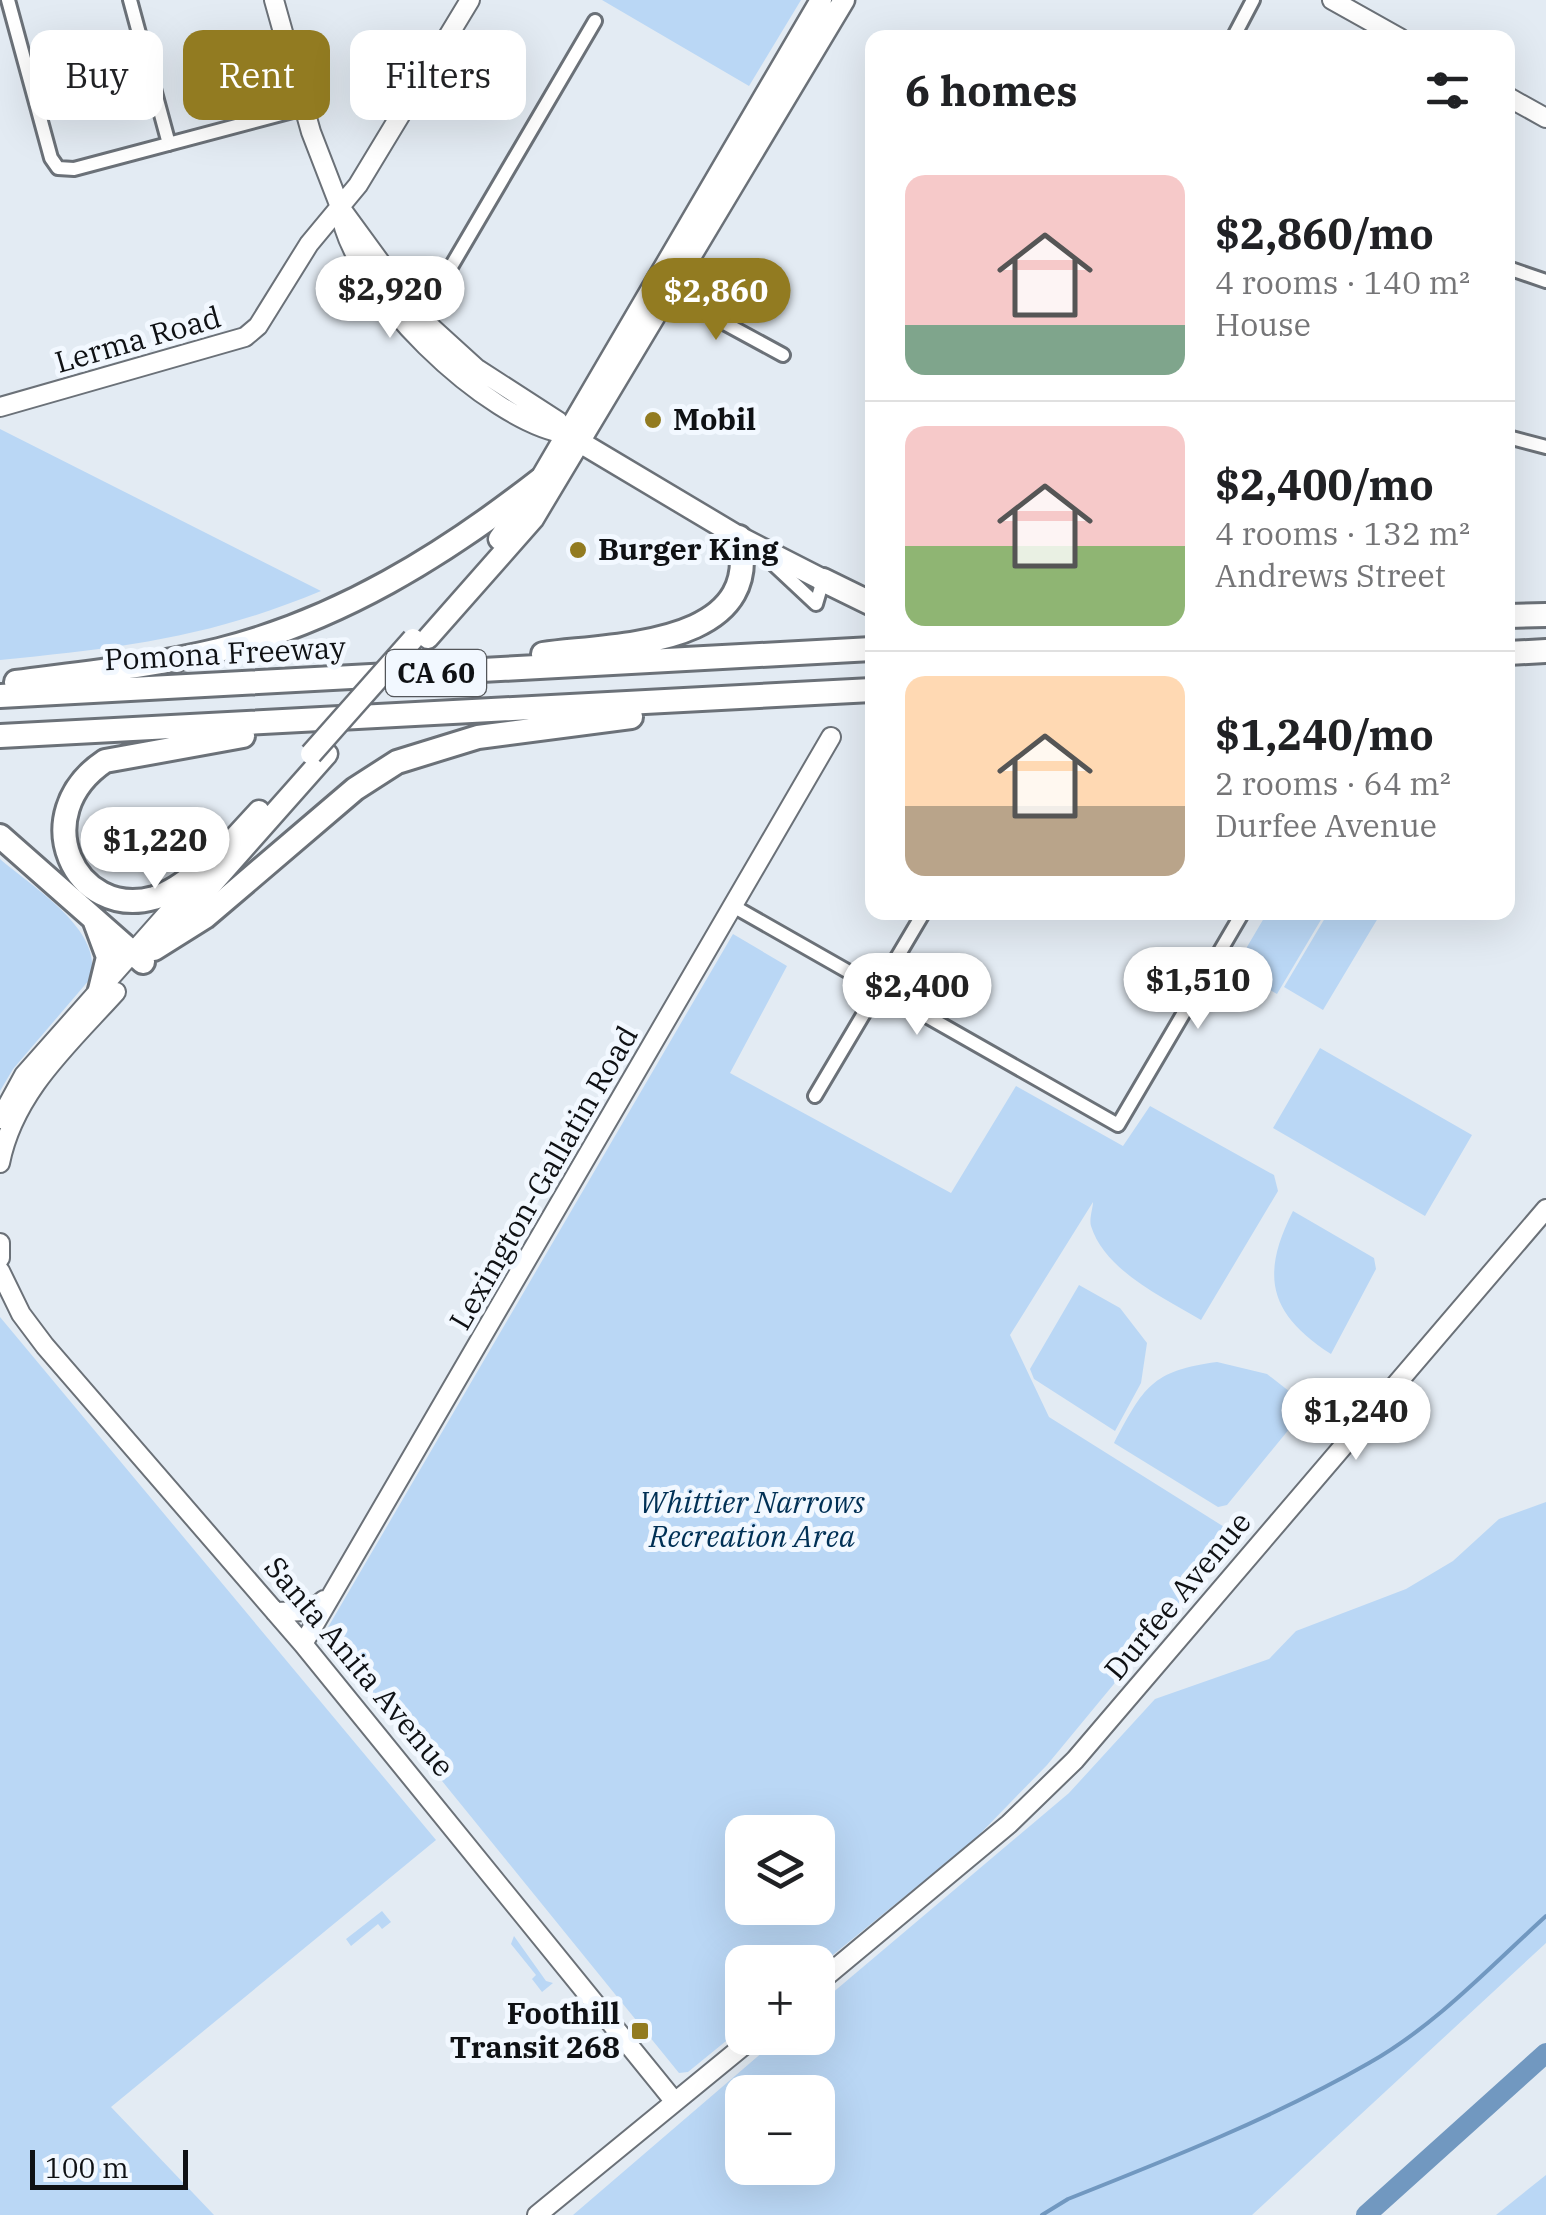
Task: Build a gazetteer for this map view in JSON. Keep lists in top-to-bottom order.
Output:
{
  "streets": {
    "highway": ["Pomona Freeway", "CA 60"],
    "main road": [
      "Lerma Road",
      "Lexington-Gallatin Road",
      "Durfee Avenue",
      "Santa Anita Avenue"
    ]
  },
  "crossings": [
    ["Lexington-Gallatin Road", "Santa Anita Avenue"]
  ],
  "parks": ["Whittier Narrows Recreation Area"],
  "places": {
    "other": ["Mobil", "Burger King"],
    "transit": ["Foothill Transit 268"]
  },
  "scale_bar": "100 m",
  "page": {
    "chip": ["Buy", "Rent", "Filters"],
    "heading": "6 homes",
    "list": [
      {
        "name": "$2,860/mo",
        "note": "4 rooms · 140 m² · House"
      },
      {
        "name": "$2,400/mo",
        "note": "4 rooms · 132 m² · Andrews Street"
      },
      {
        "name": "$1,240/mo",
        "note": "2 rooms · 64 m² · Durfee Avenue"
      }
    ],
    "price": [
      "$2,920",
      "$2,860",
      "$1,220",
      "$1,510",
      "$2,400",
      "$1,240"
    ],
    "map_buttons": ["+", "−"],
    "scale": "100 m"
  }
}
